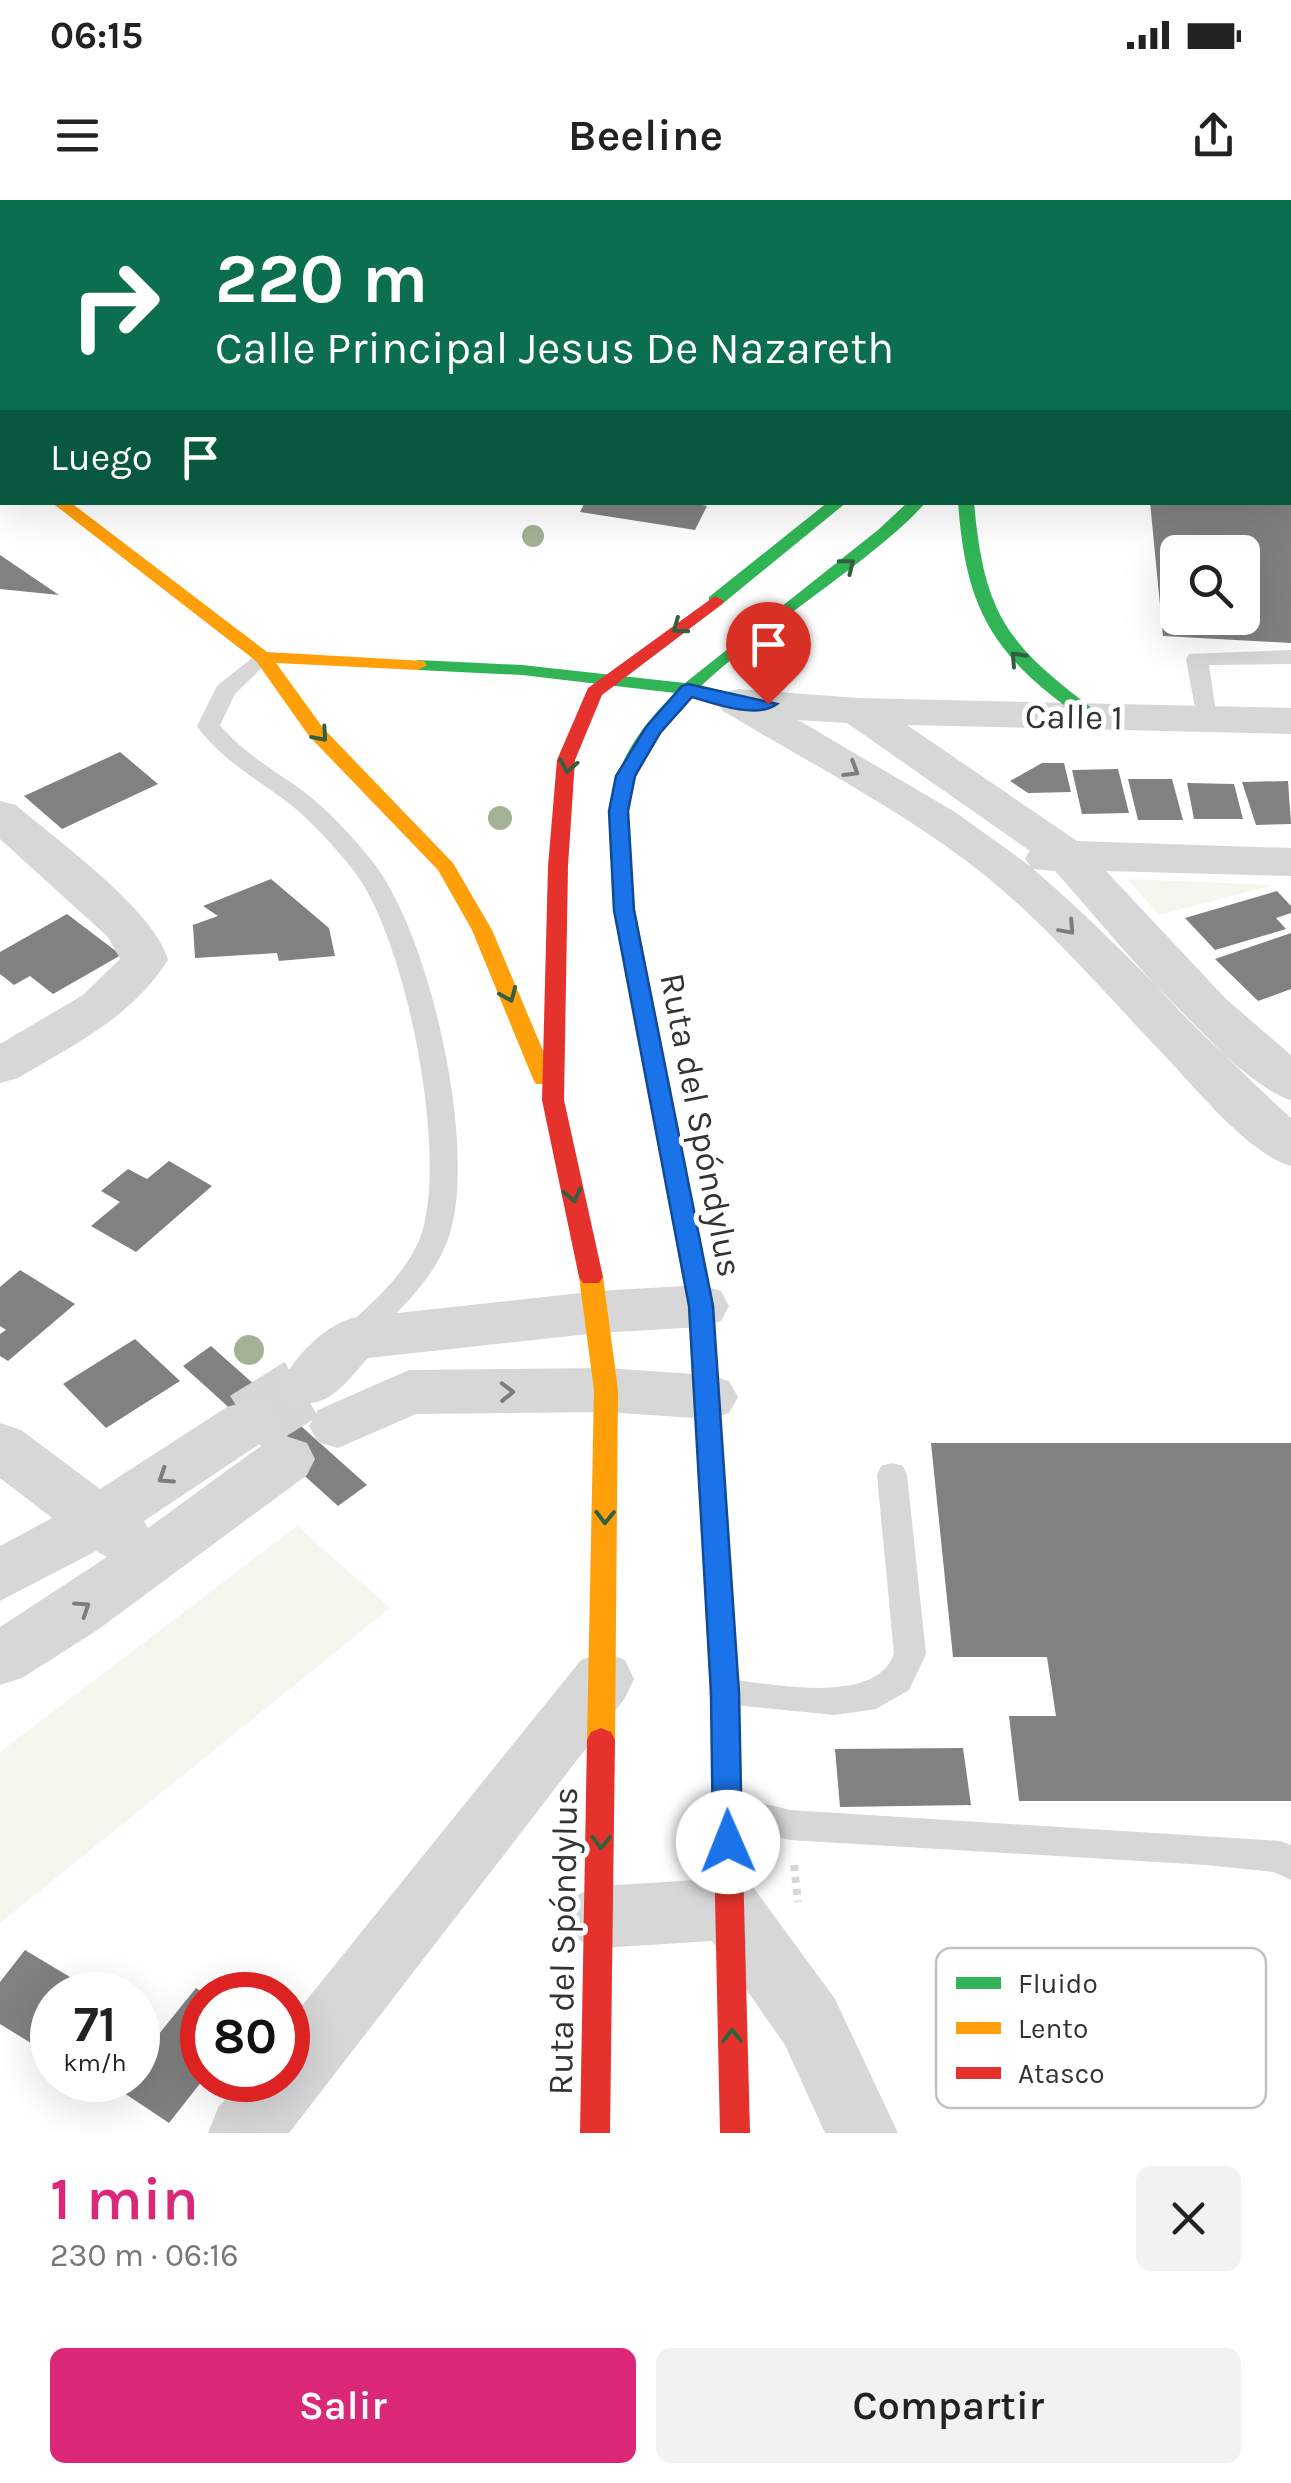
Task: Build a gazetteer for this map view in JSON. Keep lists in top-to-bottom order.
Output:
{
  "streets": {
    "main road": ["Ruta del Spóndylus"],
    "street": ["Calle 1"]
  },
  "legend": ["Fluido", "Lento", "Atasco"],
  "page": {
    "status": "06:15",
    "header": "Beeline",
    "turn": ["220 m", "Calle Principal Jesus De Nazareth"],
    "then": "Luego",
    "speed": "71 km/h",
    "limit": "80",
    "heading": ["1 min", "230 m · 06:16"],
    "buttons": ["Salir", "Compartir"]
  }
}
